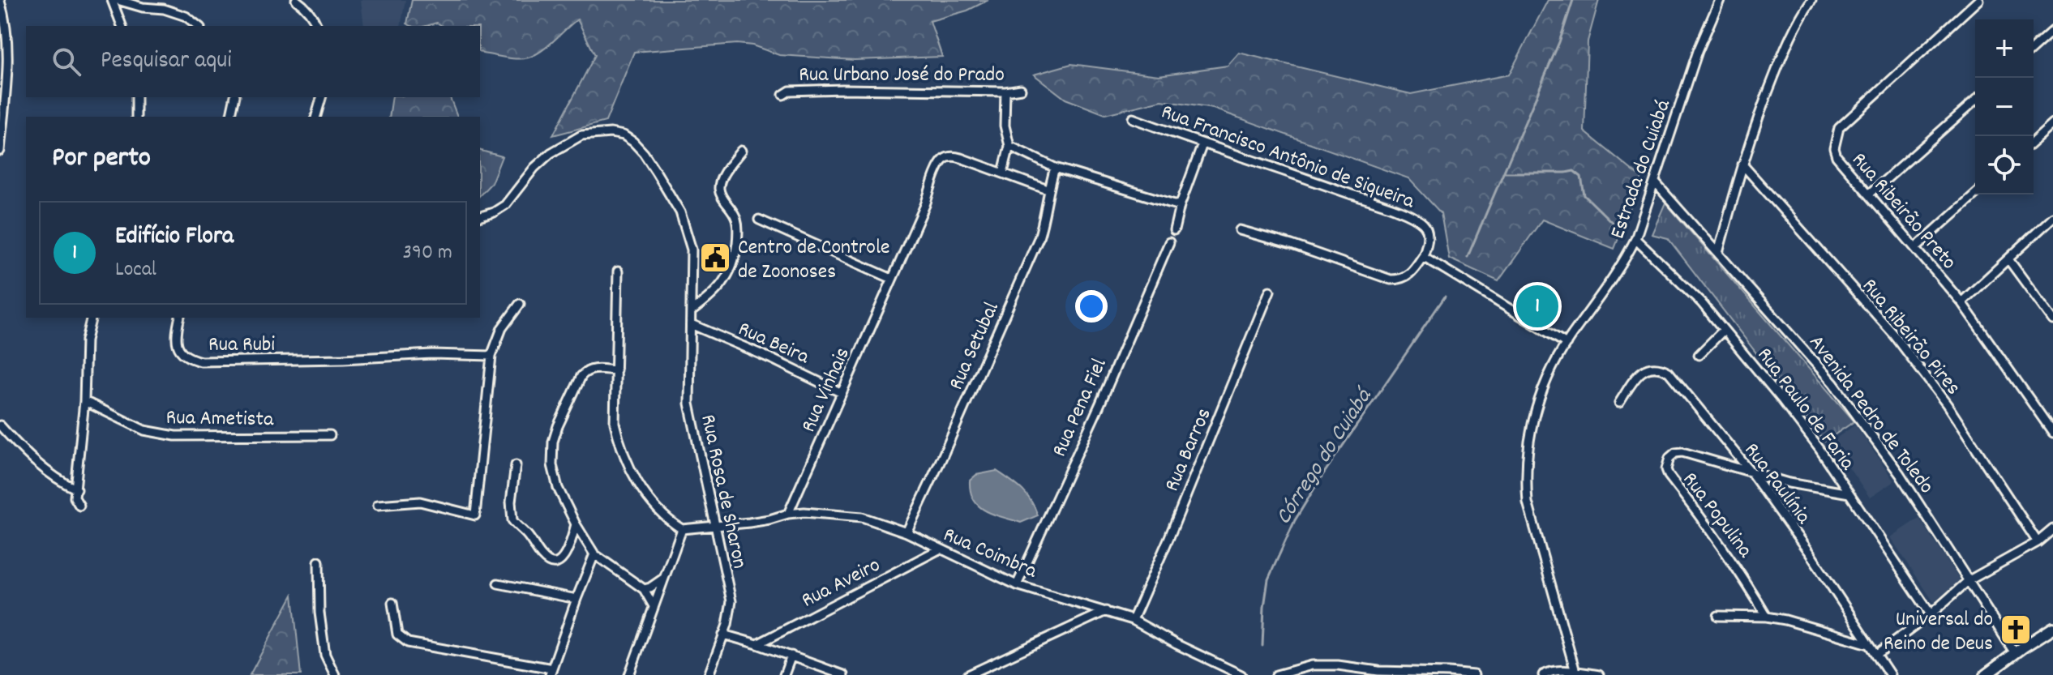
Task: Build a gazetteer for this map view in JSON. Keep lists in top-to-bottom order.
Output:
{
  "streets": {
    "street": [
      "Rua Urbano José do Prado",
      "Rua Francisco Antônio de Siqueira",
      "Estrada do Cuiabá",
      "Rua Ribeirão Preto",
      "Rua Ribeirão Pires",
      "Rua Beira",
      "Rua Rubi",
      "Rua Setubal",
      "Rua Vinhais",
      "Rua Pena Fiel",
      "Rua Paulo de Faria",
      "Avenida Pedro de Toledo",
      "Rua Ametista",
      "Rua Barros",
      "Rua Paulínia",
      "Rua Rosa de Sharon",
      "Rua Populina",
      "Rua Coimbra",
      "Rua Aveiro"
    ]
  },
  "crossings": [
    ["Estrada do Cuiabá", "Rua Paulo de Faria"],
    ["Estrada do Cuiabá", "Avenida Pedro de Toledo"],
    ["Rua Beira", "Rua Vinhais"],
    ["Rua Beira", "Rua Rosa de Sharon"],
    ["Rua Setubal", "Rua Coimbra"],
    ["Rua Vinhais", "Rua Coimbra"],
    ["Rua Pena Fiel", "Rua Coimbra"],
    ["Rua Paulo de Faria", "Rua Populina"],
    ["Rua Barros", "Rua Coimbra"],
    ["Rua Paulínia", "Rua Populina"],
    ["Rua Rosa de Sharon", "Rua Coimbra"],
    ["Rua Coimbra", "Rua Aveiro"]
  ],
  "water": ["Córrego do Cuiabá"],
  "places": {
    "public building": ["Centro de Controle de Zoonoses"],
    "church": ["Universal do Reino de Deus"]
  },
  "page": {
    "map_buttons": ["+", "−"],
    "search": "Pesquisar aqui",
    "heading": "Por perto",
    "list": [
      {
        "mark": "1",
        "name": "Edifício Flora",
        "note": "Local",
        "value": "390 m"
      }
    ],
    "pins": "1"
  }
}
